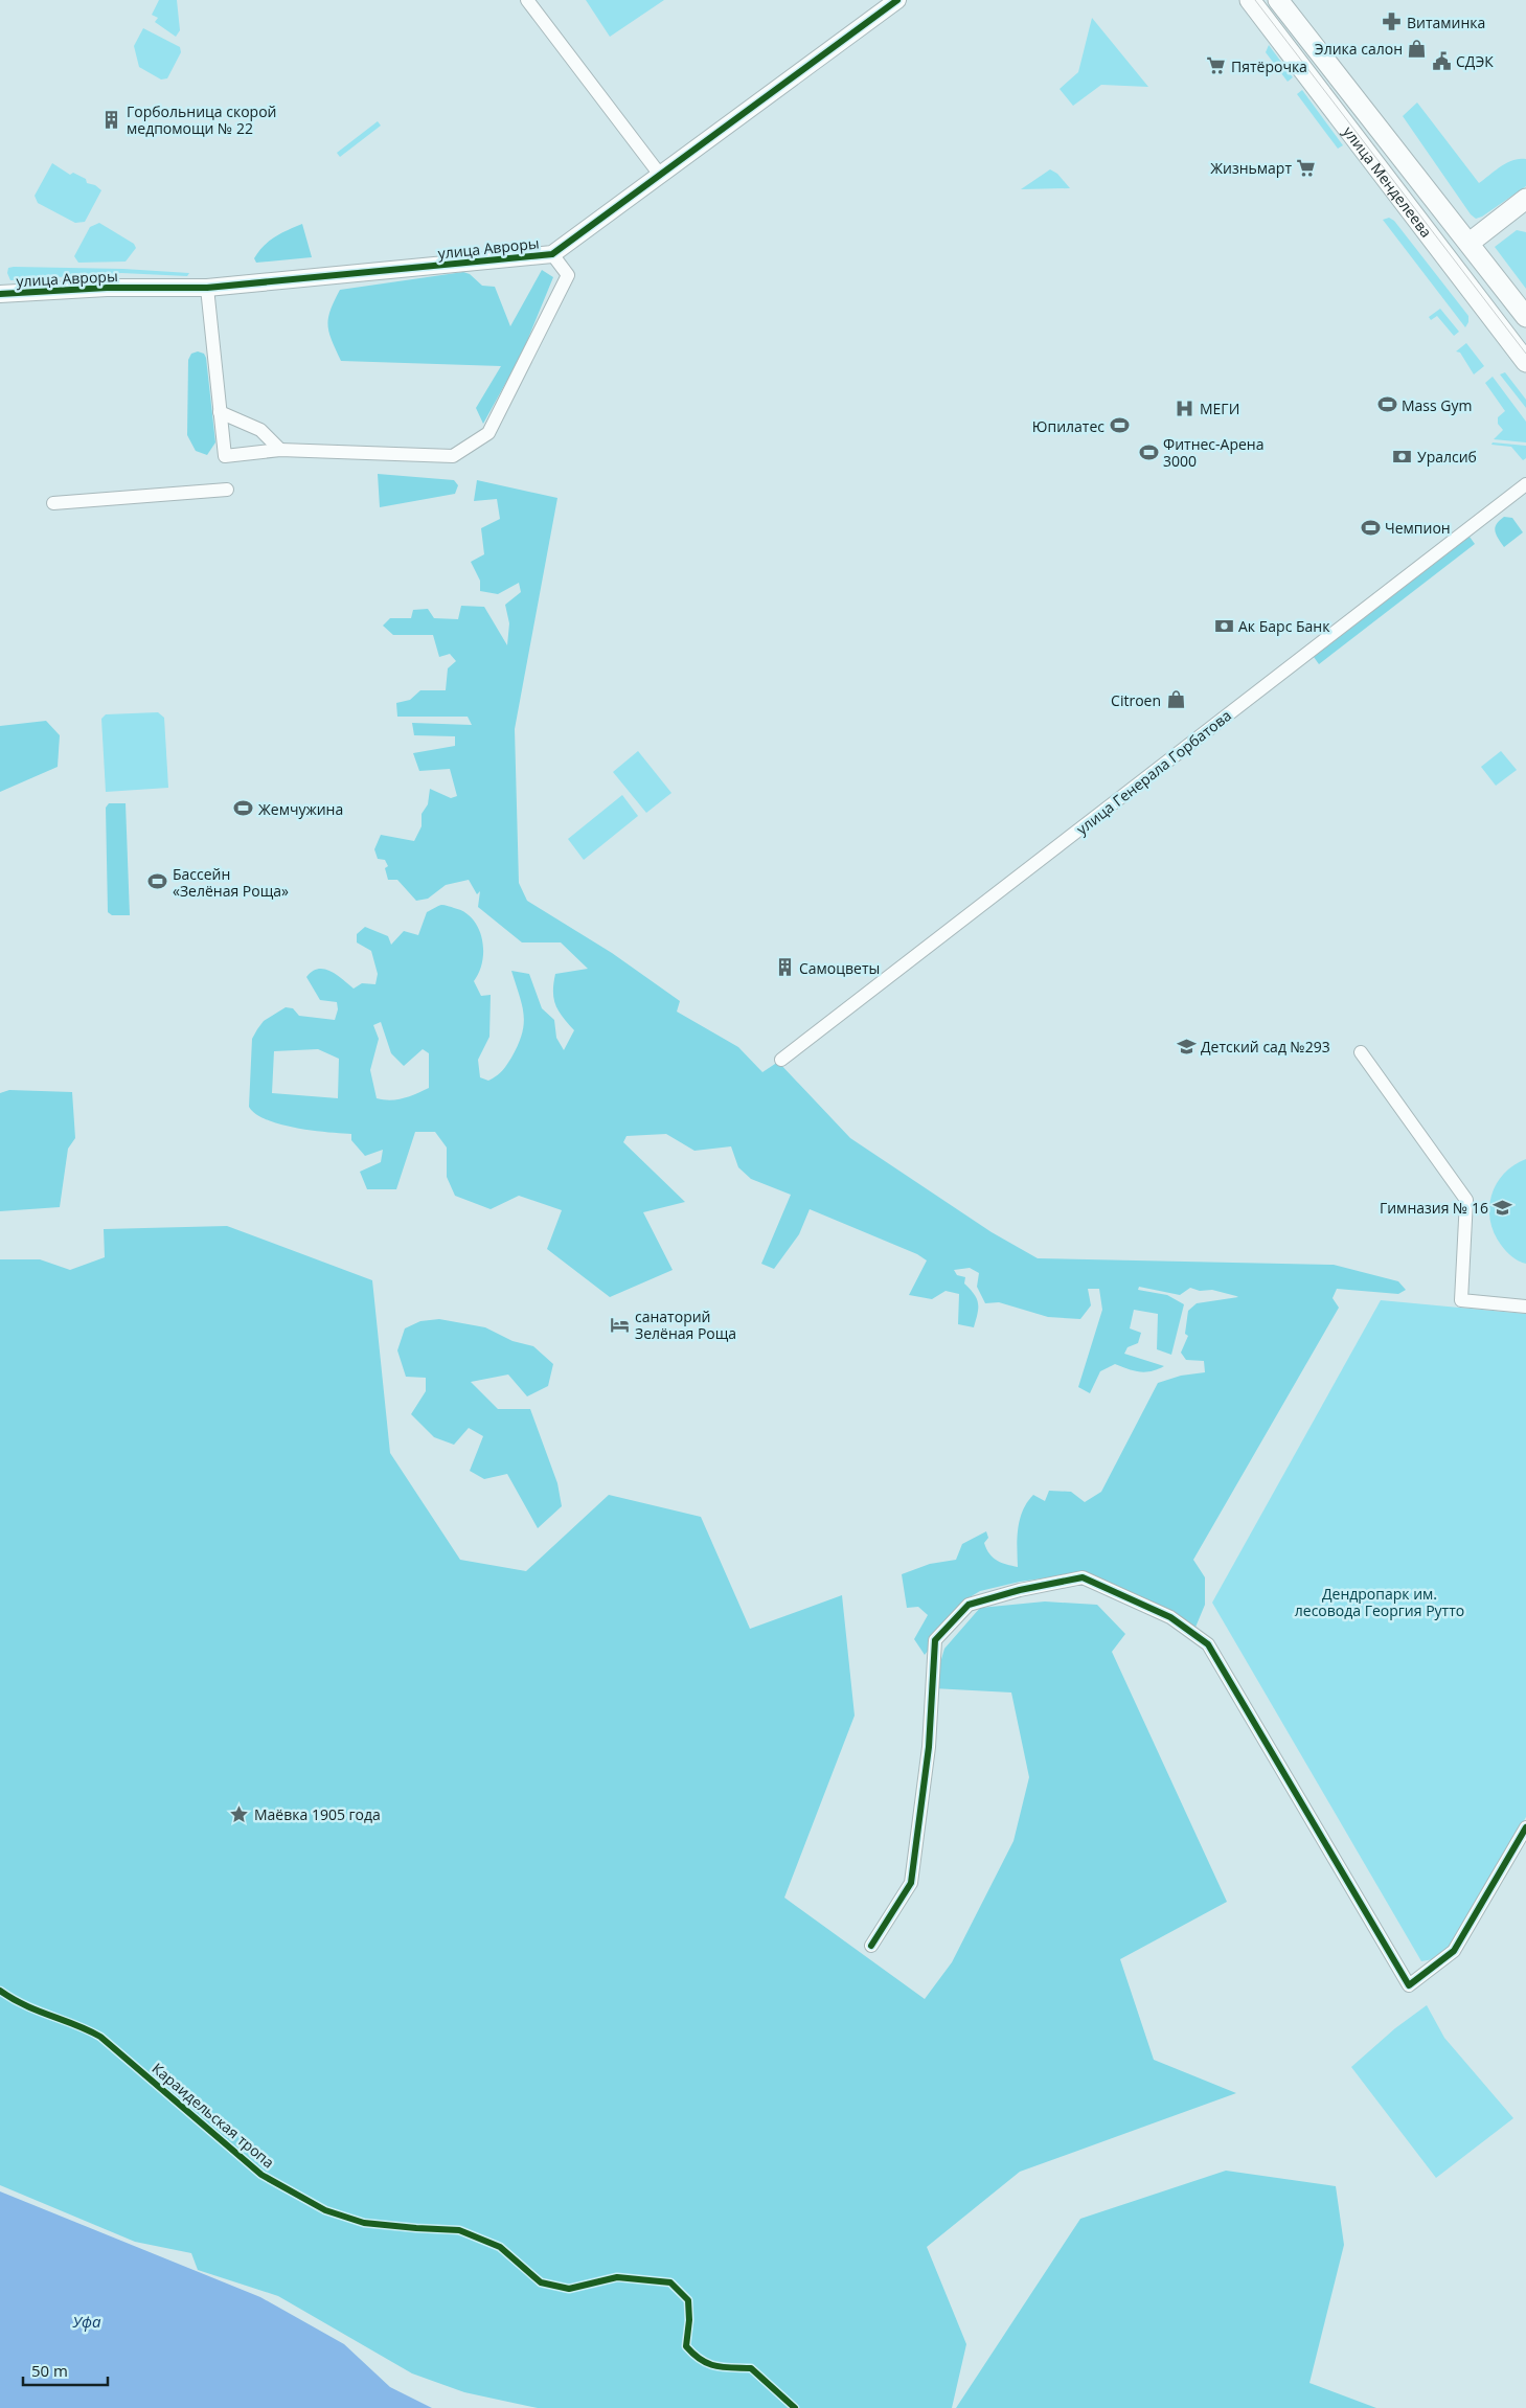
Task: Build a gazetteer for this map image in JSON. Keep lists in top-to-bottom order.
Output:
{
  "streets": {
    "main road": ["улица Менделеева"],
    "street": ["улица Авроры", "улица Генерала Горбатова"],
    "cycle path": ["Караидельская тропа"]
  },
  "water": ["Уфа"],
  "parks": ["Дендропарк им. лесовода Георгия Рутто"],
  "places": {
    "pharmacy": ["Витаминка"],
    "shop": ["Элика салон", "Citroen"],
    "public building": ["СДЭК"],
    "supermarket": ["Пятёрочка", "Жизньмарт"],
    "building": ["Горбольница скорой медпомощи № 22", "Самоцветы"],
    "sports": [
      "Mass Gym",
      "Юпилатес",
      "Фитнес-Арена 3000",
      "Чемпион",
      "Жемчужина",
      "Бассейн «Зелёная Роща»"
    ],
    "hospital": ["МЕГИ"],
    "bank": ["Уралсиб", "Ак Барс Банк"],
    "school or university": ["Детский сад №293", "Гимназия № 16"],
    "hotel": ["санаторий Зелёная Роща"],
    "place": ["Маёвка 1905 года"]
  },
  "scale_bar": "50 m"
}
